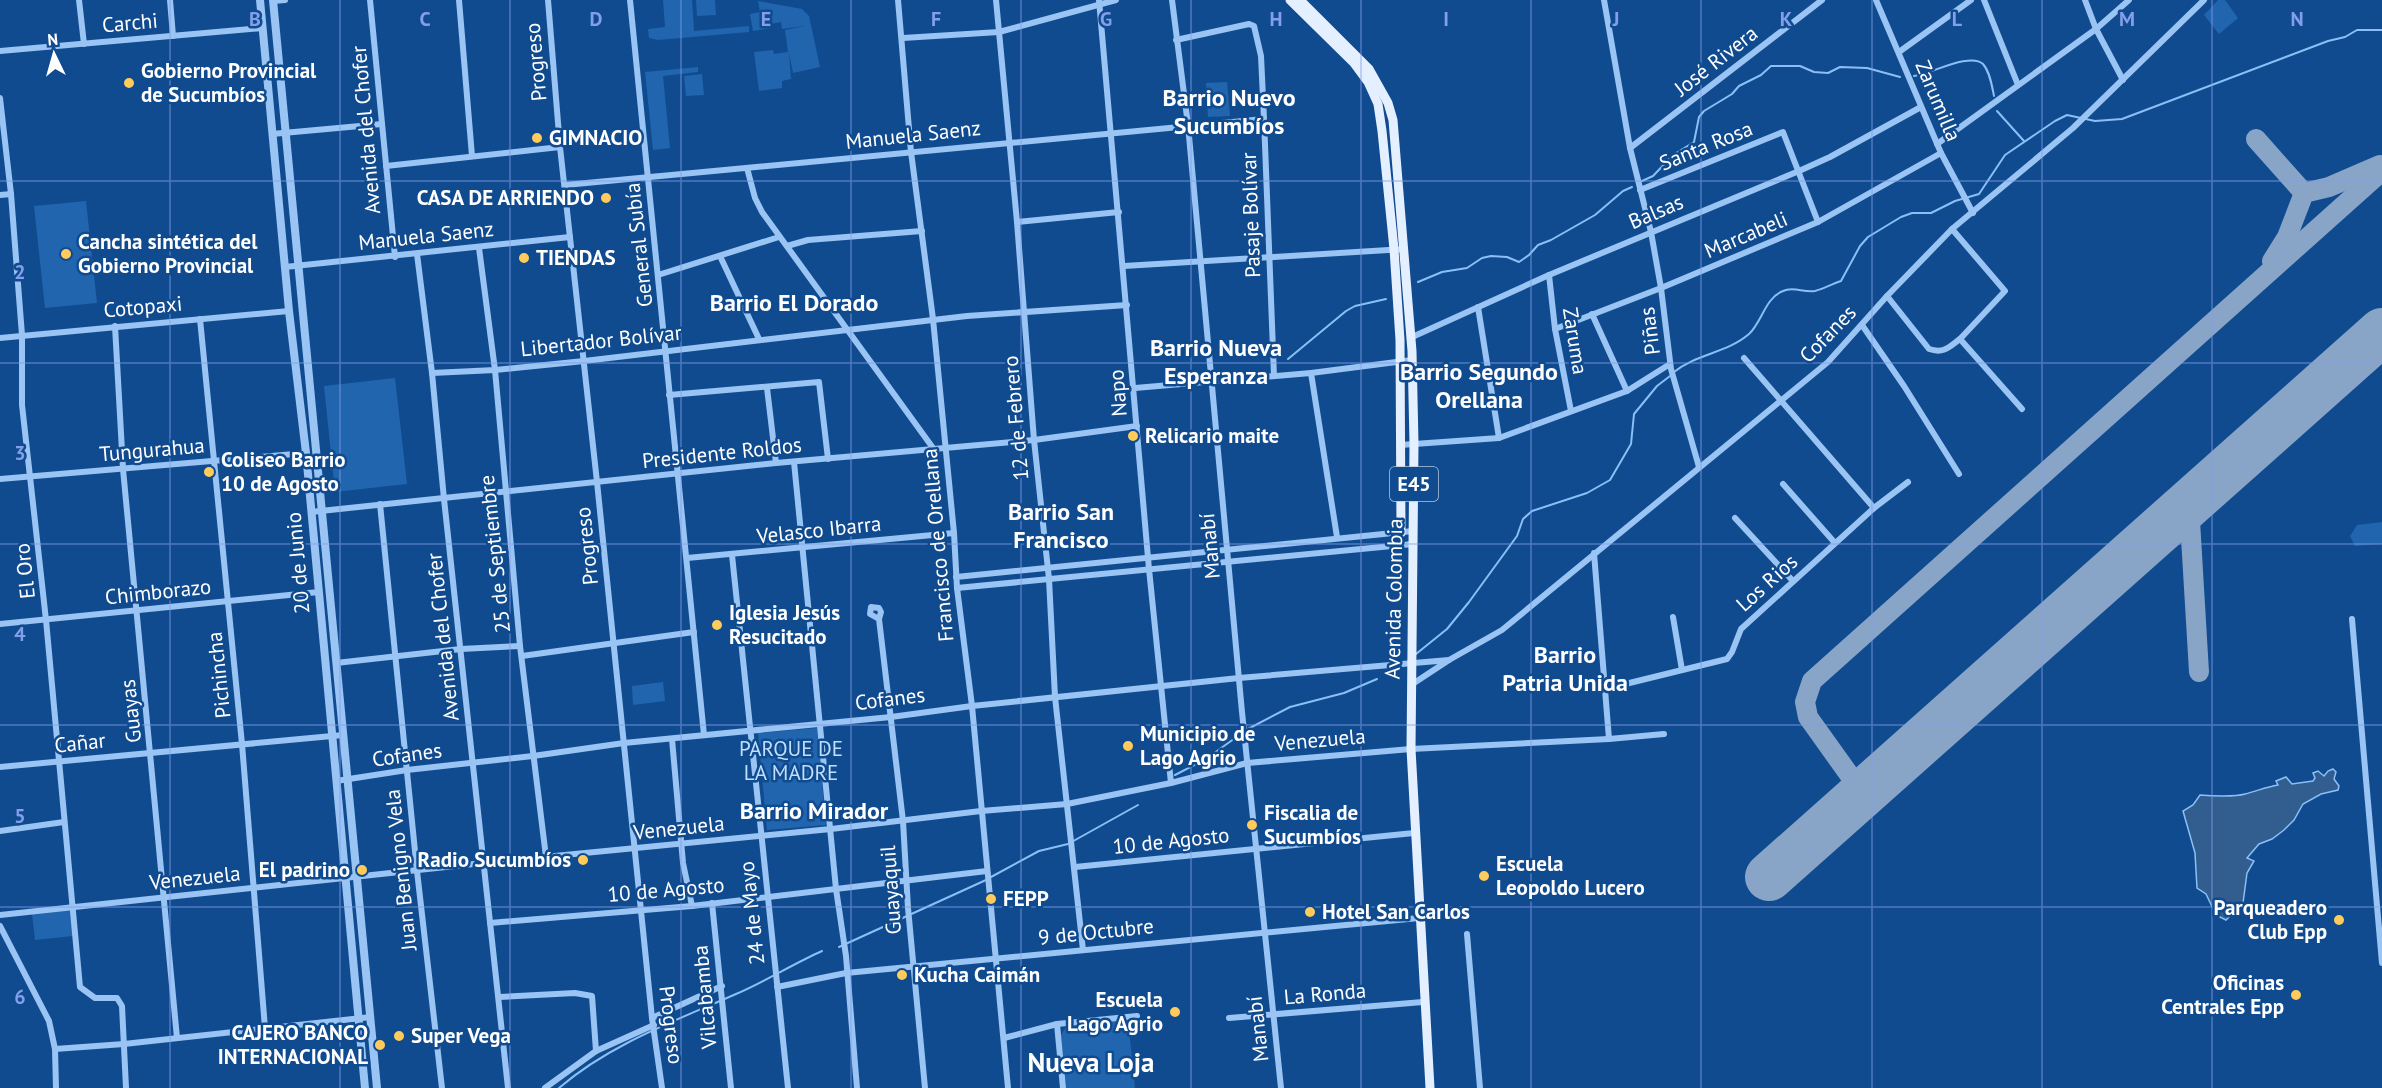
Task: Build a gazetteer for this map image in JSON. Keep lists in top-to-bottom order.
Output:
{
  "streets": {
    "main road": ["E45", "Avenida Colombia"],
    "street": [
      "Carchi",
      "José Rivera",
      "Progreso",
      "Zarumilla",
      "Avenida del Chofer",
      "Manuela Saenz",
      "Santa Rosa",
      "Balsas",
      "Pasaje Bolívar",
      "Marcabeli",
      "General Subía",
      "Cotopaxi",
      "Piñas",
      "Cofanes",
      "Libertador Bolívar",
      "Zaruma",
      "Napo",
      "12 de Febrero",
      "Tungurahua",
      "Presidente Roldos",
      "Velasco Ibarra",
      "Francisco de Orellana",
      "Manabí",
      "25 de Septiembre",
      "20 de Junio",
      "El Oro",
      "Los Rios",
      "Chimborazo",
      "Pichincha",
      "Guayas",
      "Venezuela",
      "Cañar",
      "10 de Agosto",
      "Juan Benigno Vela",
      "Guayaquil",
      "24 de Mayo",
      "9 de Octubre",
      "La Ronda",
      "Vilcabamba"
    ]
  },
  "crossings": [
    ["Carchi", "20 de Junio"],
    ["José Rivera", "Piñas"],
    ["Progreso", "Manuela Saenz"],
    ["Progreso", "Cofanes"],
    ["Progreso", "Libertador Bolívar"],
    ["Progreso", "Presidente Roldos"],
    ["Progreso", "Venezuela"],
    ["Progreso", "10 de Agosto"],
    ["Zarumilla", "Balsas"],
    ["Zarumilla", "Marcabeli"],
    ["Zarumilla", "Cofanes"],
    ["Avenida del Chofer", "Manuela Saenz"],
    ["Avenida del Chofer", "Cofanes"],
    ["Avenida del Chofer", "Libertador Bolívar"],
    ["Avenida del Chofer", "Presidente Roldos"],
    ["Avenida del Chofer", "Venezuela"],
    ["Avenida del Chofer", "10 de Agosto"],
    ["Manuela Saenz", "Pasaje Bolívar"],
    ["Manuela Saenz", "General Subía"],
    ["Manuela Saenz", "Napo"],
    ["Manuela Saenz", "12 de Febrero"],
    ["Manuela Saenz", "Francisco de Orellana"],
    ["Manuela Saenz", "Manabí"],
    ["Manuela Saenz", "25 de Septiembre"],
    ["Manuela Saenz", "20 de Junio"],
    ["Santa Rosa", "Balsas"],
    ["Santa Rosa", "Piñas"],
    ["Balsas", "Piñas"],
    ["Balsas", "Zaruma"],
    ["Balsas", "Avenida Colombia"],
    ["Pasaje Bolívar", "Manabí"],
    ["Marcabeli", "Piñas"],
    ["Marcabeli", "Zaruma"],
    ["General Subía", "Cofanes"],
    ["General Subía", "Libertador Bolívar"],
    ["General Subía", "Presidente Roldos"],
    ["General Subía", "Velasco Ibarra"],
    ["Cotopaxi", "20 de Junio"],
    ["Cotopaxi", "El Oro"],
    ["Cotopaxi", "Pichincha"],
    ["Cotopaxi", "Guayas"],
    ["Piñas", "Cofanes"],
    ["Cofanes", "Napo"],
    ["Cofanes", "12 de Febrero"],
    ["Cofanes", "Francisco de Orellana"],
    ["Cofanes", "Manabí"],
    ["Cofanes", "25 de Septiembre"],
    ["Cofanes", "20 de Junio"],
    ["Cofanes", "Avenida Colombia"],
    ["Cofanes", "Juan Benigno Vela"],
    ["Cofanes", "Guayaquil"],
    ["Cofanes", "24 de Mayo"],
    ["Libertador Bolívar", "Napo"],
    ["Libertador Bolívar", "12 de Febrero"],
    ["Libertador Bolívar", "Francisco de Orellana"],
    ["Libertador Bolívar", "25 de Septiembre"],
    ["Napo", "Presidente Roldos"],
    ["Napo", "Venezuela"],
    ["12 de Febrero", "Presidente Roldos"],
    ["12 de Febrero", "Venezuela"],
    ["12 de Febrero", "10 de Agosto"],
    ["Tungurahua", "20 de Junio"],
    ["Tungurahua", "El Oro"],
    ["Tungurahua", "Pichincha"],
    ["Tungurahua", "Guayas"],
    ["Presidente Roldos", "Francisco de Orellana"],
    ["Presidente Roldos", "25 de Septiembre"],
    ["Presidente Roldos", "20 de Junio"],
    ["Presidente Roldos", "Juan Benigno Vela"],
    ["Velasco Ibarra", "Francisco de Orellana"],
    ["Velasco Ibarra", "24 de Mayo"],
    ["Francisco de Orellana", "Venezuela"],
    ["Francisco de Orellana", "10 de Agosto"],
    ["Francisco de Orellana", "9 de Octubre"],
    ["Manabí", "Venezuela"],
    ["Manabí", "10 de Agosto"],
    ["Manabí", "9 de Octubre"],
    ["Manabí", "La Ronda"],
    ["25 de Septiembre", "Venezuela"],
    ["20 de Junio", "Chimborazo"],
    ["20 de Junio", "Venezuela"],
    ["20 de Junio", "Cañar"],
    ["El Oro", "Chimborazo"],
    ["El Oro", "Venezuela"],
    ["El Oro", "Cañar"],
    ["Chimborazo", "Pichincha"],
    ["Chimborazo", "Guayas"],
    ["Avenida Colombia", "Venezuela"],
    ["Avenida Colombia", "10 de Agosto"],
    ["Avenida Colombia", "9 de Octubre"],
    ["Avenida Colombia", "La Ronda"],
    ["Pichincha", "Venezuela"],
    ["Pichincha", "Cañar"],
    ["Guayas", "Venezuela"],
    ["Guayas", "Cañar"],
    ["Venezuela", "Juan Benigno Vela"],
    ["Venezuela", "Guayaquil"],
    ["Venezuela", "24 de Mayo"],
    ["10 de Agosto", "Guayaquil"],
    ["10 de Agosto", "24 de Mayo"],
    ["10 de Agosto", "Vilcabamba"],
    ["Guayaquil", "9 de Octubre"],
    ["24 de Mayo", "9 de Octubre"]
  ],
  "districts": [
    "Barrio Nuevo Sucumbíos",
    "Barrio El Dorado",
    "Barrio Nueva Esperanza",
    "Barrio Segundo Orellana",
    "Barrio San Francisco",
    "Barrio Patria Unida",
    "Barrio Mirador",
    "Nueva Loja"
  ],
  "parks": ["PARQUE DE LA MADRE"],
  "places": [
    "Gobierno Provincial de Sucumbíos",
    "GIMNACIO",
    "CASA DE ARRIENDO",
    "Cancha sintética del Gobierno Provincial",
    "TIENDAS",
    "Relicario maite",
    "Coliseo Barrio 10 de Agosto",
    "Iglesia Jesús Resucitado",
    "Municipio de Lago Agrio",
    "Fiscalia de Sucumbíos",
    "Radio Sucumbíos",
    "El padrino",
    "Escuela Leopoldo Lucero",
    "FEPP",
    "Hotel San Carlos",
    "Parqueadero Club Epp",
    "Kucha Caimán",
    "Oficinas Centrales Epp",
    "Escuela Lago Agrio",
    "Super Vega",
    "CAJERO BANCO INTERNACIONAL"
  ],
  "north": "top",
  "grid": {
    "columns": [
      "B",
      "C",
      "D",
      "E",
      "F",
      "G",
      "H",
      "I",
      "J",
      "K",
      "L",
      "M",
      "N"
    ],
    "rows": [
      "2",
      "3",
      "4",
      "5",
      "6"
    ]
  }
}
